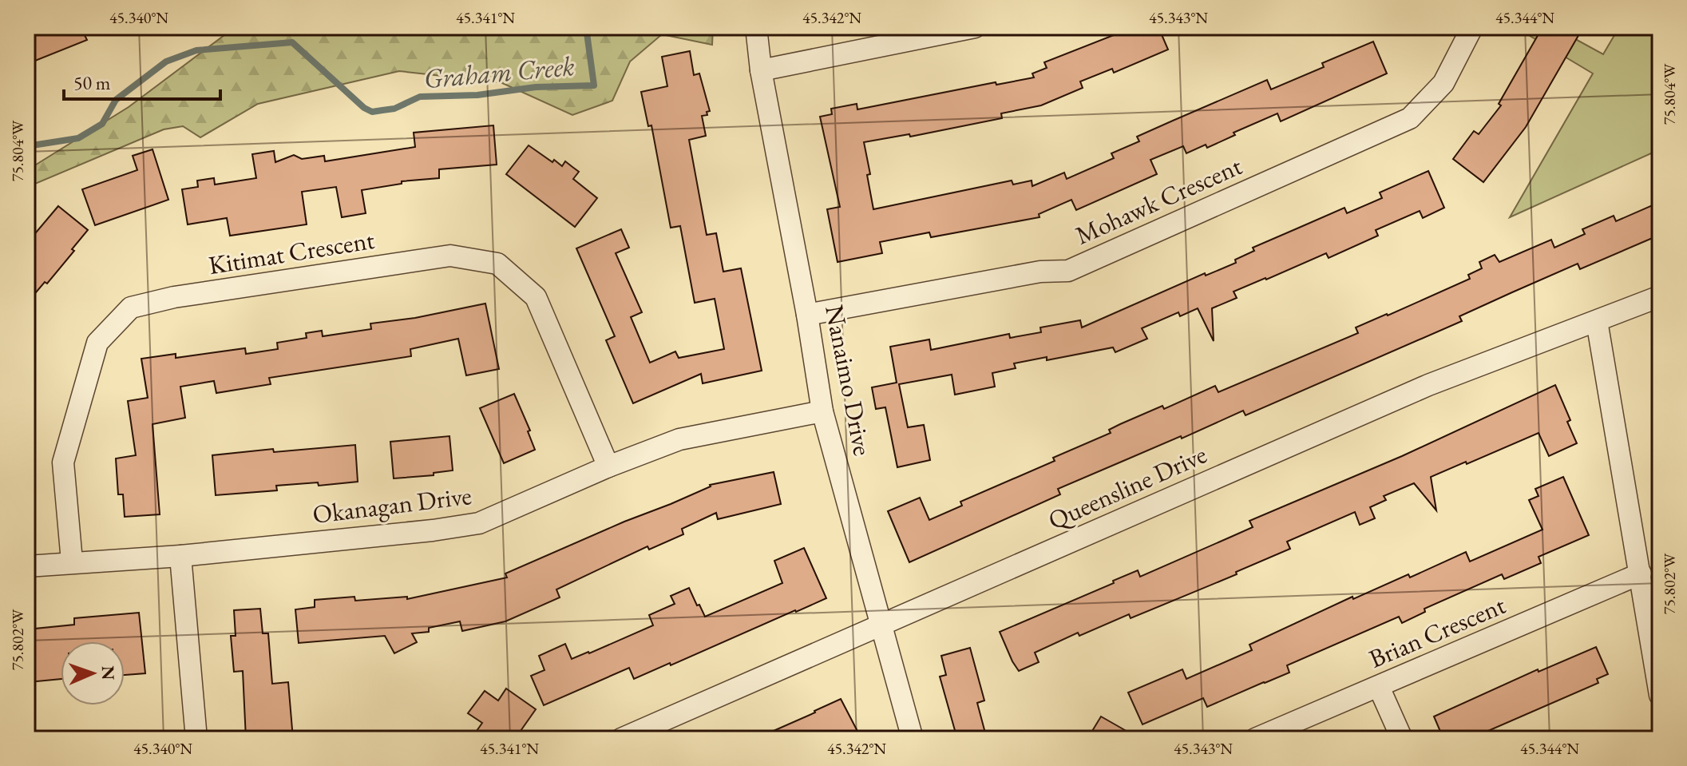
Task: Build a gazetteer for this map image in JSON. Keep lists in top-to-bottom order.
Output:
{
  "streets": {
    "street": [
      "Mohawk Crescent",
      "Kitimat Crescent",
      "Nanaimo Drive",
      "Queensline Drive",
      "Okanagan Drive",
      "Brian Crescent"
    ]
  },
  "crossings": [
    ["Mohawk Crescent", "Nanaimo Drive"],
    ["Kitimat Crescent", "Okanagan Drive"],
    ["Nanaimo Drive", "Queensline Drive"],
    ["Nanaimo Drive", "Okanagan Drive"]
  ],
  "water": ["Graham Creek"],
  "scale_bar": "50 m",
  "north": "right",
  "coordinates": [
    "45.340°N",
    "45.341°N",
    "45.342°N",
    "45.343°N",
    "45.344°N",
    "75.804°W",
    "75.802°W"
  ]
}
